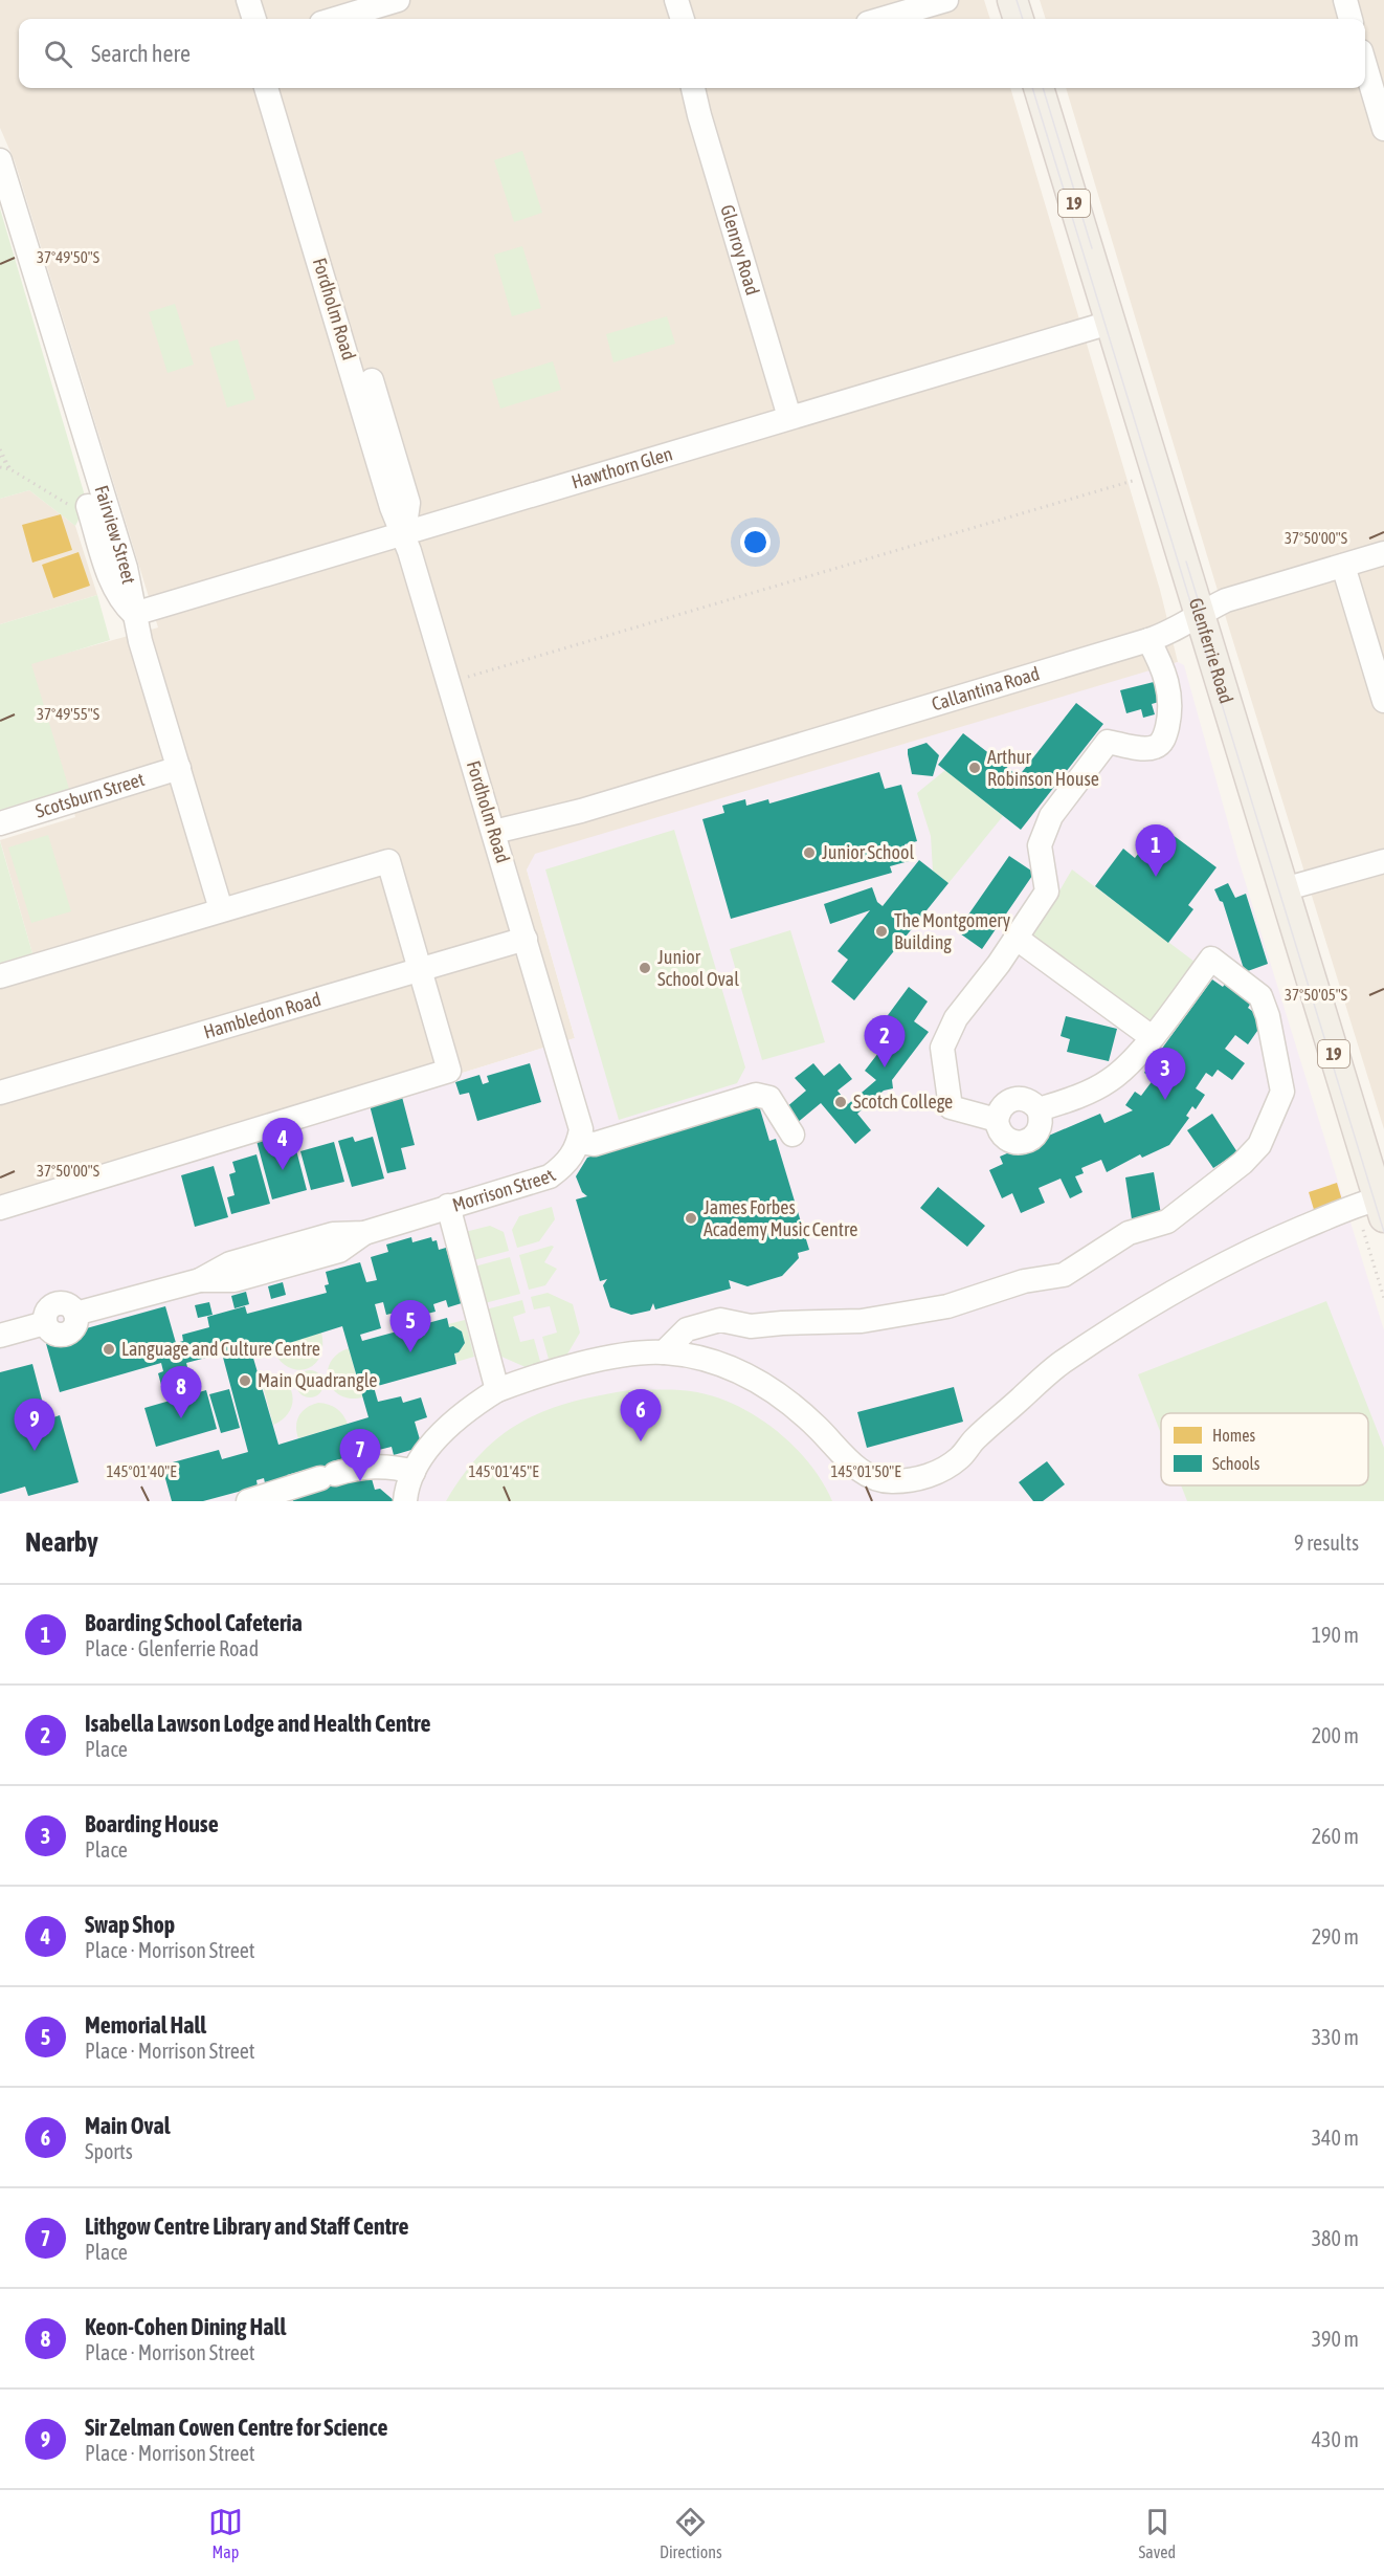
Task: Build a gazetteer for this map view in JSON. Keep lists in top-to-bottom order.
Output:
{
  "streets": {
    "main road": ["19", "Glenferrie Road"],
    "street": [
      "Glenroy Road",
      "Fordholm Road",
      "Hawthorn Glen",
      "Fairview Street",
      "Callantina Road",
      "Scotsburn Street",
      "Hambledon Road",
      "Morrison Street"
    ]
  },
  "crossings": [
    ["Glenroy Road", "Hawthorn Glen"],
    ["Fordholm Road", "Hawthorn Glen"],
    ["Fordholm Road", "Callantina Road"],
    ["Fordholm Road", "Hambledon Road"],
    ["Fordholm Road", "Morrison Street"],
    ["Hawthorn Glen", "Fairview Street"],
    ["Hawthorn Glen", "Glenferrie Road"],
    ["Fairview Street", "Scotsburn Street"],
    ["Glenferrie Road", "Callantina Road"]
  ],
  "places": [
    "Arthur Robinson House",
    "Junior School",
    "The Montgomery Building",
    "Junior School Oval",
    "Scotch College",
    "James Forbes Academy Music Centre",
    "Language and Culture Centre",
    "Main Quadrangle"
  ],
  "legend": ["Homes", "Schools"],
  "page": {
    "search": "Search here",
    "pins": [
      "1",
      "2",
      "3",
      "4",
      "5",
      "8",
      "6",
      "9",
      "7"
    ],
    "heading": ["Nearby", "9 results"],
    "list": [
      {
        "mark": "1",
        "name": "Boarding School Cafeteria",
        "note": "Place · Glenferrie Road",
        "value": "190 m"
      },
      {
        "mark": "2",
        "name": "Isabella Lawson Lodge and Health Centre",
        "note": "Place",
        "value": "200 m"
      },
      {
        "mark": "3",
        "name": "Boarding House",
        "note": "Place",
        "value": "260 m"
      },
      {
        "mark": "4",
        "name": "Swap Shop",
        "note": "Place · Morrison Street",
        "value": "290 m"
      },
      {
        "mark": "5",
        "name": "Memorial Hall",
        "note": "Place · Morrison Street",
        "value": "330 m"
      },
      {
        "mark": "6",
        "name": "Main Oval",
        "note": "Sports",
        "value": "340 m"
      },
      {
        "mark": "7",
        "name": "Lithgow Centre Library and Staff Centre",
        "note": "Place",
        "value": "380 m"
      },
      {
        "mark": "8",
        "name": "Keon-Cohen Dining Hall",
        "note": "Place · Morrison Street",
        "value": "390 m"
      },
      {
        "mark": "9",
        "name": "Sir Zelman Cowen Centre for Science",
        "note": "Place · Morrison Street",
        "value": "430 m"
      }
    ],
    "nav": ["Map", "Directions", "Saved"]
  },
  "coordinates": [
    "37°49'50\"S",
    "37°50'00\"S",
    "37°49'55\"S",
    "37°50'05\"S",
    "145°01'40\"E",
    "145°01'45\"E",
    "145°01'50\"E"
  ]
}
